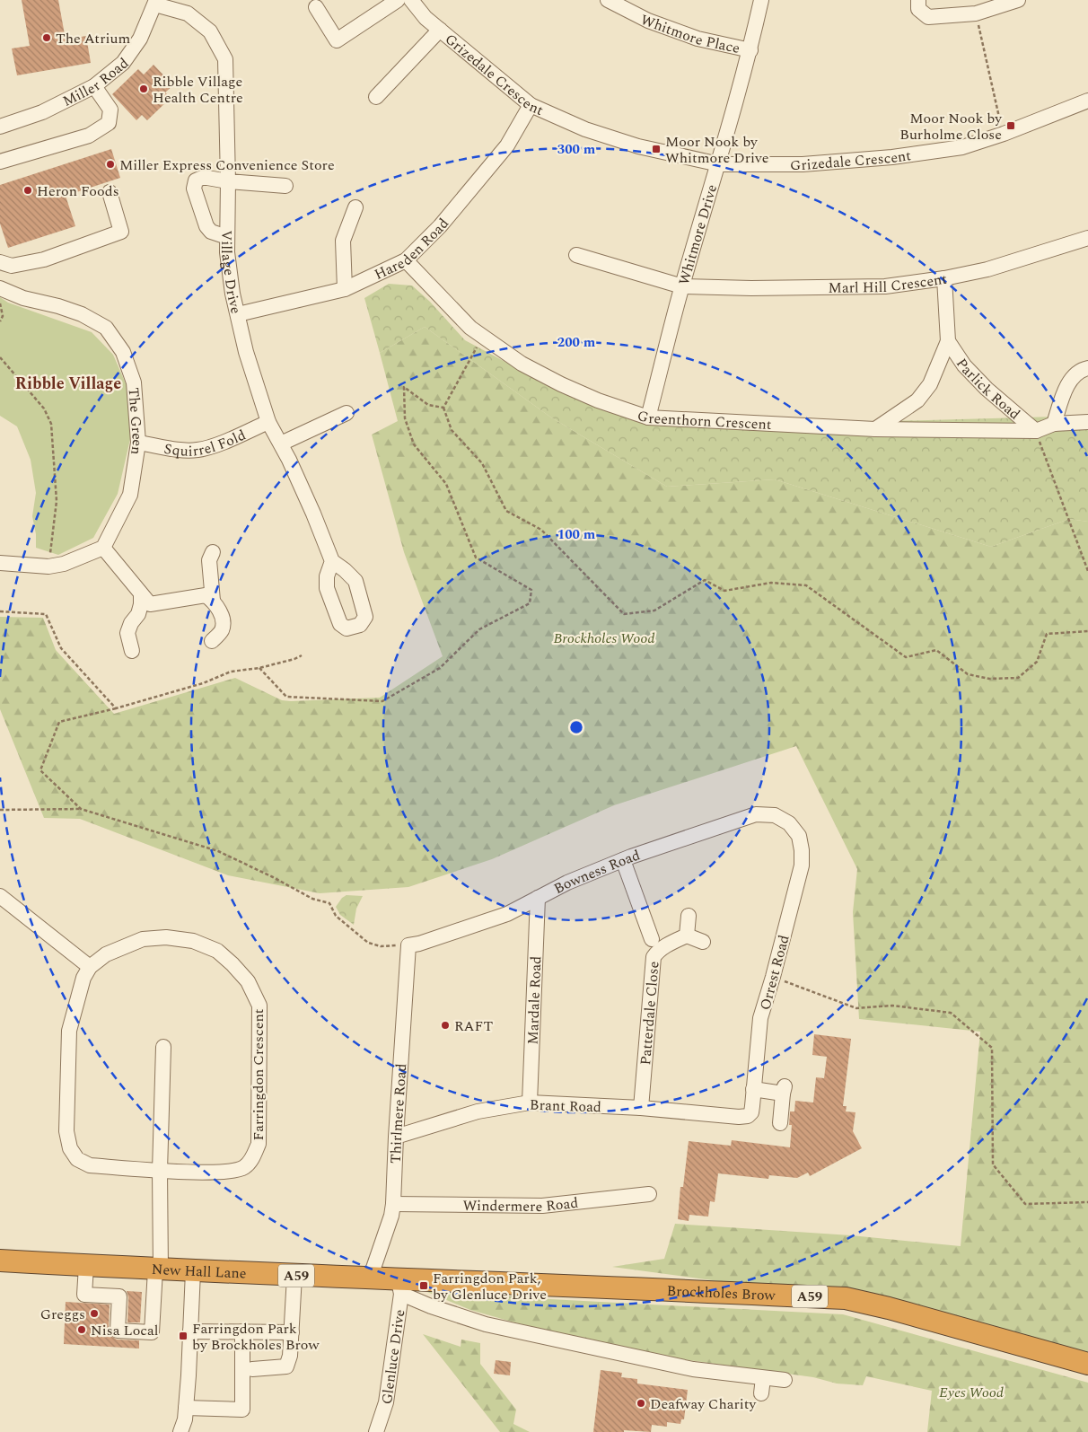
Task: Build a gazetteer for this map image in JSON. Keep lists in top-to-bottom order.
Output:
{
  "streets": {
    "highway": ["New Hall Lane", "A59", "Brockholes Brow"],
    "street": [
      "Whitmore Place",
      "Grizedale Crescent",
      "Miller Road",
      "Whitmore Drive",
      "Hareden Road",
      "Village Drive",
      "Marl Hill Crescent",
      "Parlick Road",
      "Greenthorn Crescent",
      "The Green",
      "Squirrel Fold",
      "Bowness Road",
      "Orrest Road",
      "Mardale Road",
      "Patterdale Close",
      "Farringdon Crescent",
      "Brant Road",
      "Thirlmere Road",
      "Windermere Road",
      "Glenluce Drive"
    ]
  },
  "crossings": [
    ["Whitmore Place", "Whitmore Drive"],
    ["Grizedale Crescent", "Whitmore Drive"],
    ["Grizedale Crescent", "Hareden Road"],
    ["Miller Road", "Village Drive"],
    ["Whitmore Drive", "Marl Hill Crescent"],
    ["Whitmore Drive", "Greenthorn Crescent"],
    ["Hareden Road", "Village Drive"],
    ["Hareden Road", "Greenthorn Crescent"],
    ["Village Drive", "Squirrel Fold"],
    ["Marl Hill Crescent", "Parlick Road"],
    ["Parlick Road", "Greenthorn Crescent"],
    ["The Green", "Squirrel Fold"],
    ["Bowness Road", "Orrest Road"],
    ["Bowness Road", "Mardale Road"],
    ["Bowness Road", "Thirlmere Road"],
    ["Orrest Road", "Brant Road"],
    ["Mardale Road", "Brant Road"],
    ["Patterdale Close", "Brant Road"],
    ["Brant Road", "Thirlmere Road"],
    ["Thirlmere Road", "Windermere Road"],
    ["Thirlmere Road", "New Hall Lane"],
    ["New Hall Lane", "Brockholes Brow"],
    ["New Hall Lane", "Glenluce Drive"],
    ["Brockholes Brow", "Glenluce Drive"]
  ],
  "districts": ["Ribble Village"],
  "parks": ["Brockholes Wood", "Eyes Wood"],
  "places": {
    "other": [
      "The Atrium",
      "Ribble Village Health Centre",
      "Miller Express Convenience Store",
      "Heron Foods",
      "RAFT",
      "Greggs",
      "Nisa Local",
      "Deafway Charity"
    ],
    "transit": [
      "Moor Nook by Burholme Close",
      "Moor Nook by Whitmore Drive",
      "Farringdon Park, by Glenluce Drive",
      "Farringdon Park by Brockholes Brow"
    ]
  },
  "rings": ["300 m", "200 m", "100 m"]
}
